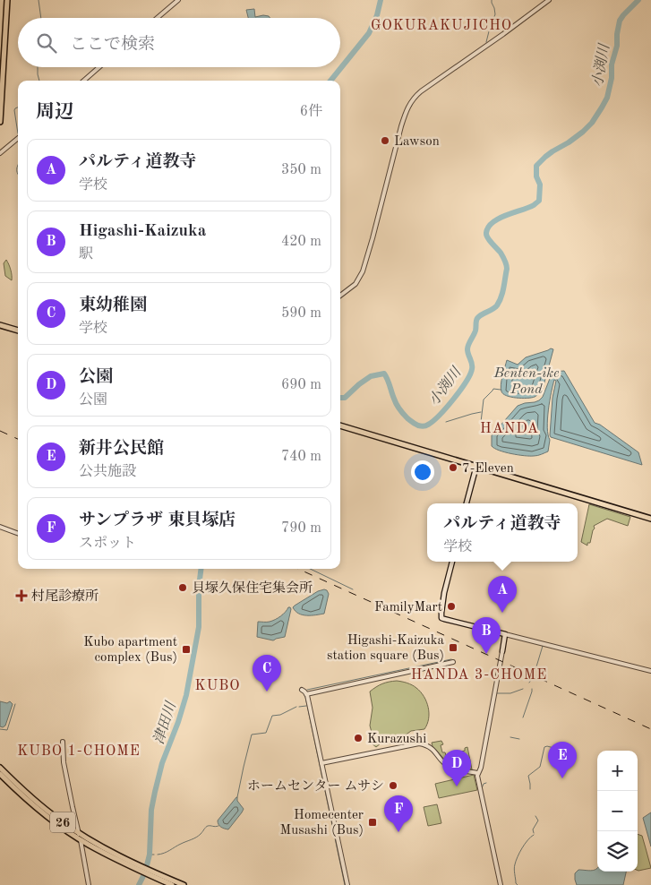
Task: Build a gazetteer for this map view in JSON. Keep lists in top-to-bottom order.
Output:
{
  "streets": {
    "main road": ["26"]
  },
  "districts": [
    "GOKURAKUJICHO",
    "HANDA",
    "HANDA 3-CHOME",
    "KUBO",
    "KUBO 1-CHOME"
  ],
  "water": ["小渕川", "Benten-ike Pond", "津田川"],
  "places": {
    "other": [
      "Lawson",
      "7-Eleven",
      "貝塚久保住宅集会所",
      "FamilyMart",
      "Kurazushi",
      "ホームセンター ムサシ"
    ],
    "health": ["村尾診療所"],
    "transit": ["Higashi-Kaizuka station square (Bus)", "Kubo apartment complex (Bus)", "Homecenter Musashi (Bus)"]
  },
  "page": {
    "search": "ここで検索",
    "heading": ["周辺", "6件"],
    "list": [
      {
        "mark": "A",
        "name": "パルティ道教寺",
        "note": "学校",
        "value": "350 m"
      },
      {
        "mark": "B",
        "name": "Higashi-Kaizuka",
        "note": "駅",
        "value": "420 m"
      },
      {
        "mark": "C",
        "name": "東幼稚園",
        "note": "学校",
        "value": "590 m"
      },
      {
        "mark": "D",
        "name": "公園",
        "note": "公園",
        "value": "690 m"
      },
      {
        "mark": "E",
        "name": "新井公民館",
        "note": "公共施設",
        "value": "740 m"
      },
      {
        "mark": "F",
        "name": "サンプラザ 東貝塚店",
        "note": "スポット",
        "value": "790 m"
      }
    ],
    "popup": ["パルティ道教寺", "学校"],
    "pins": [
      "A",
      "B",
      "C",
      "E",
      "D",
      "F"
    ],
    "map_buttons": ["+", "−"]
  }
}
